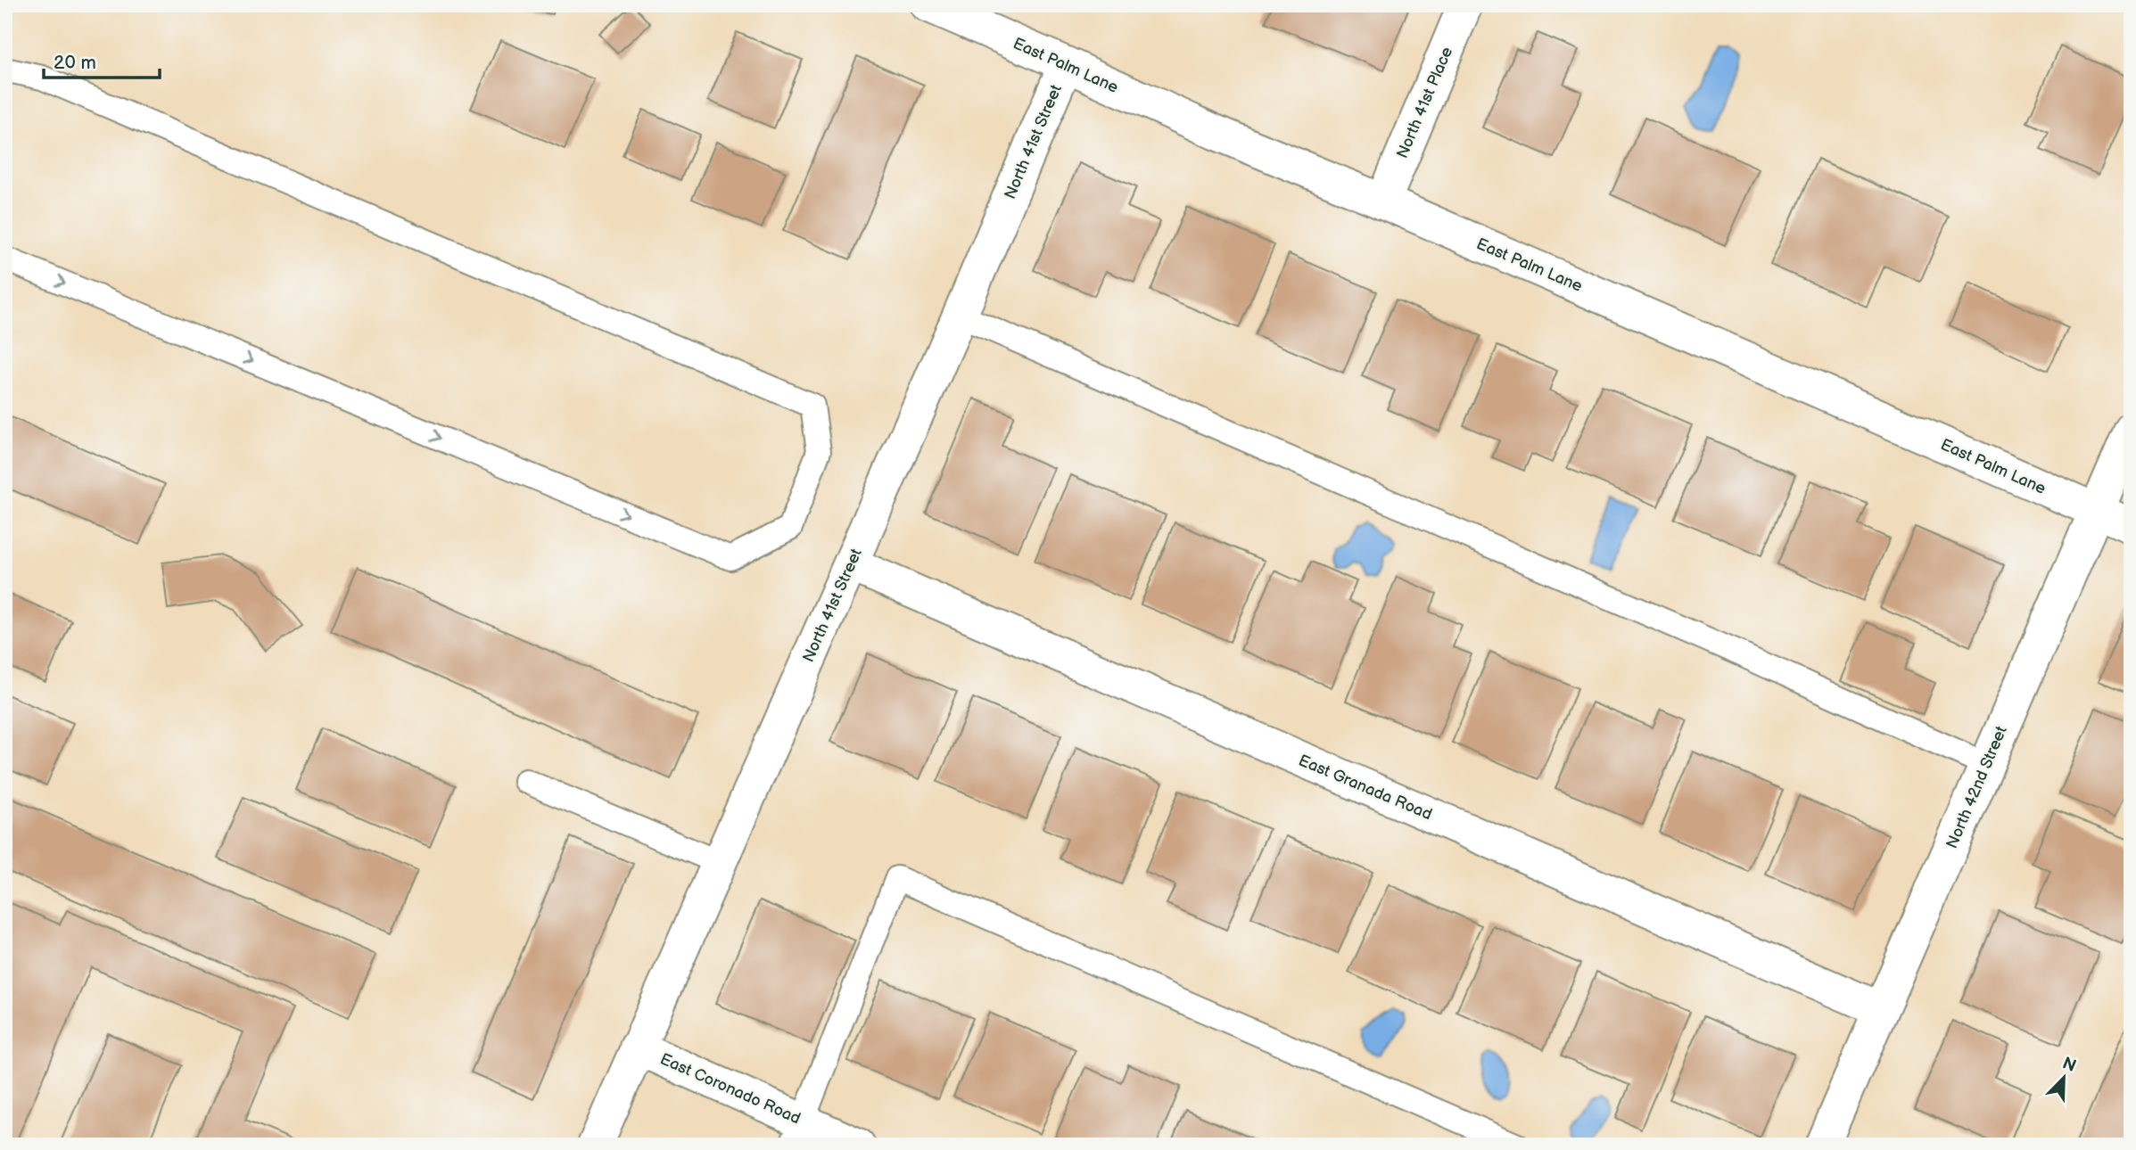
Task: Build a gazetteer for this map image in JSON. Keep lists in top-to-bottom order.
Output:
{
  "streets": {
    "street": [
      "East Palm Lane",
      "North 41st Place",
      "North 41st Street",
      "East Granada Road",
      "North 42nd Street",
      "East Coronado Road"
    ]
  },
  "crossings": [
    ["East Palm Lane", "North 41st Place"],
    ["East Palm Lane", "North 41st Street"],
    ["East Palm Lane", "North 42nd Street"],
    ["North 41st Street", "East Granada Road"],
    ["North 41st Street", "East Coronado Road"],
    ["East Granada Road", "North 42nd Street"]
  ],
  "scale_bar": "20 m",
  "north": "top right"
}
